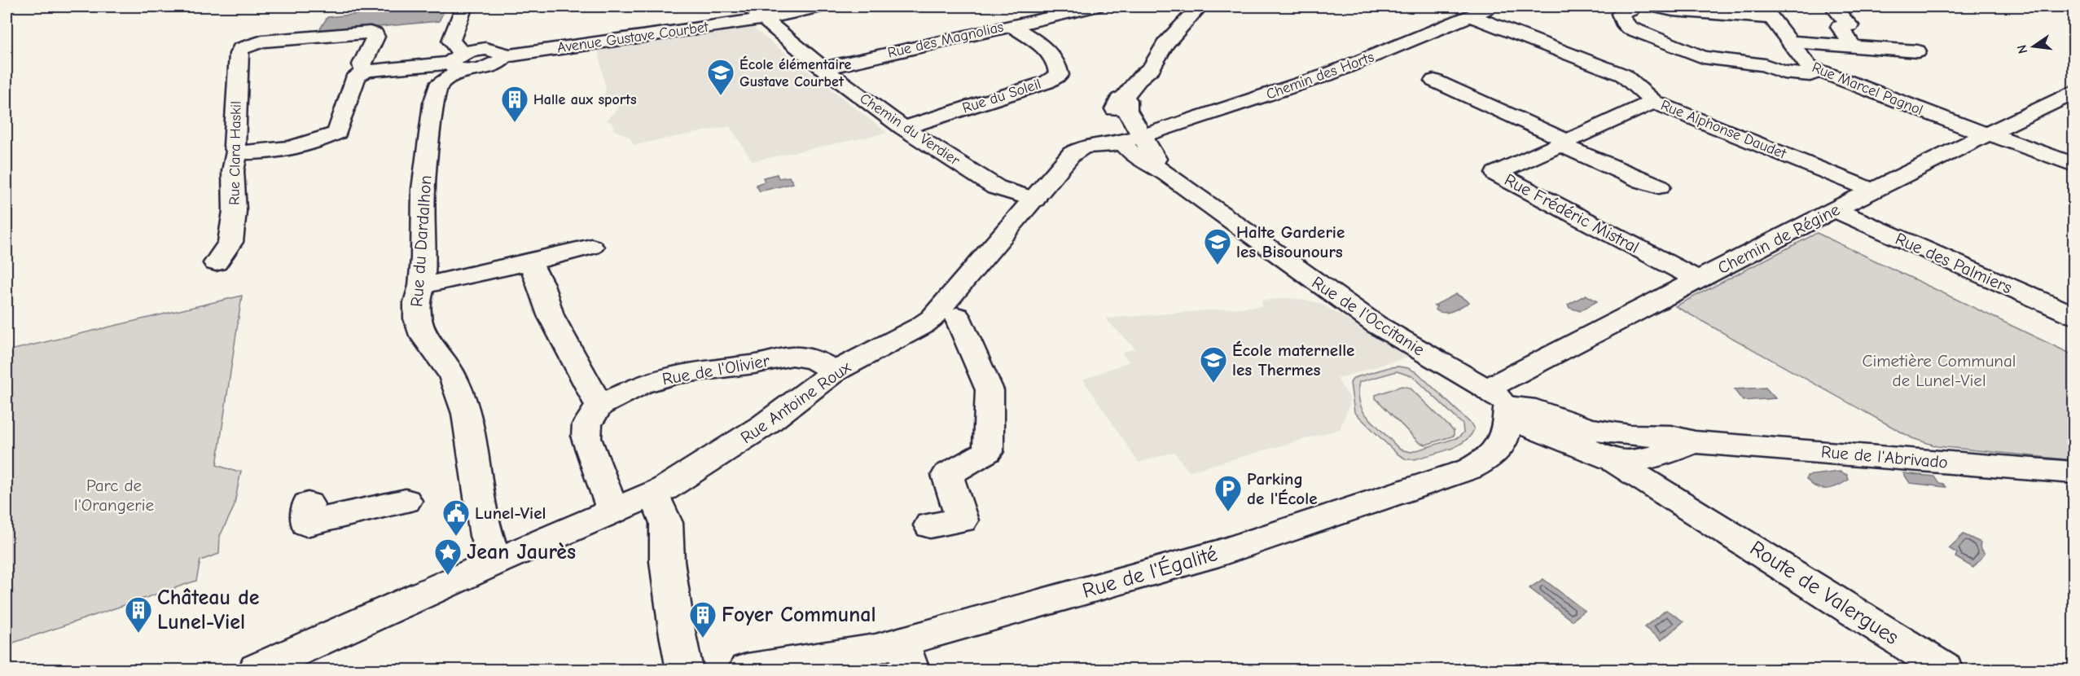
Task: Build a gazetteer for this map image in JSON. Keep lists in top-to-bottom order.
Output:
{
  "streets": {
    "street": [
      "Avenue Gustave Courbet",
      "Rue des Magnolias",
      "Chemin des Horts",
      "Rue Marcel Pagnol",
      "Rue du Soleil",
      "Chemin du Verdier",
      "Rue Alphonse Daudet",
      "Rue Clara Haskil",
      "Rue Frédéric Mistral",
      "Chemin de Régine",
      "Rue du Dardalhon",
      "Rue des Palmiers",
      "Rue de l'Occitanie",
      "Rue de l'Olivier",
      "Rue Antoine Roux",
      "Rue de l'Abrivado",
      "Rue de l'Égalité",
      "Route de Valergues"
    ]
  },
  "crossings": [
    ["Avenue Gustave Courbet", "Chemin du Verdier"],
    ["Avenue Gustave Courbet", "Rue du Dardalhon"],
    ["Rue des Magnolias", "Rue du Soleil"],
    ["Rue des Magnolias", "Chemin du Verdier"],
    ["Chemin des Horts", "Rue Alphonse Daudet"],
    ["Chemin des Horts", "Rue de l'Occitanie"],
    ["Chemin des Horts", "Rue Antoine Roux"],
    ["Rue Marcel Pagnol", "Chemin de Régine"],
    ["Rue du Soleil", "Chemin du Verdier"],
    ["Chemin du Verdier", "Rue Antoine Roux"],
    ["Rue Alphonse Daudet", "Rue Frédéric Mistral"],
    ["Rue Alphonse Daudet", "Chemin de Régine"],
    ["Rue Frédéric Mistral", "Chemin de Régine"],
    ["Chemin de Régine", "Rue des Palmiers"],
    ["Chemin de Régine", "Rue de l'Occitanie"],
    ["Chemin de Régine", "Rue de l'Égalité"],
    ["Chemin de Régine", "Route de Valergues"],
    ["Rue du Dardalhon", "Rue Antoine Roux"],
    ["Rue de l'Occitanie", "Rue Antoine Roux"],
    ["Rue de l'Occitanie", "Rue de l'Égalité"],
    ["Rue de l'Occitanie", "Route de Valergues"],
    ["Rue de l'Olivier", "Rue Antoine Roux"],
    ["Rue de l'Abrivado", "Route de Valergues"],
    ["Rue de l'Égalité", "Route de Valergues"]
  ],
  "parks": ["Cimetière Communal de Lunel-Viel", "Parc de l'Orangerie"],
  "places": {
    "school or university": ["École élémentaire Gustave Courbet", "Halte Garderie les Bisounours", "École maternelle les Thermes"],
    "building": ["Halle aux sports", "Château de Lunel-Viel", "Foyer Communal"],
    "parking": ["Parking de l'École"],
    "public building": ["Lunel-Viel"],
    "place": ["Jean Jaurès"]
  },
  "north": "left"
}
